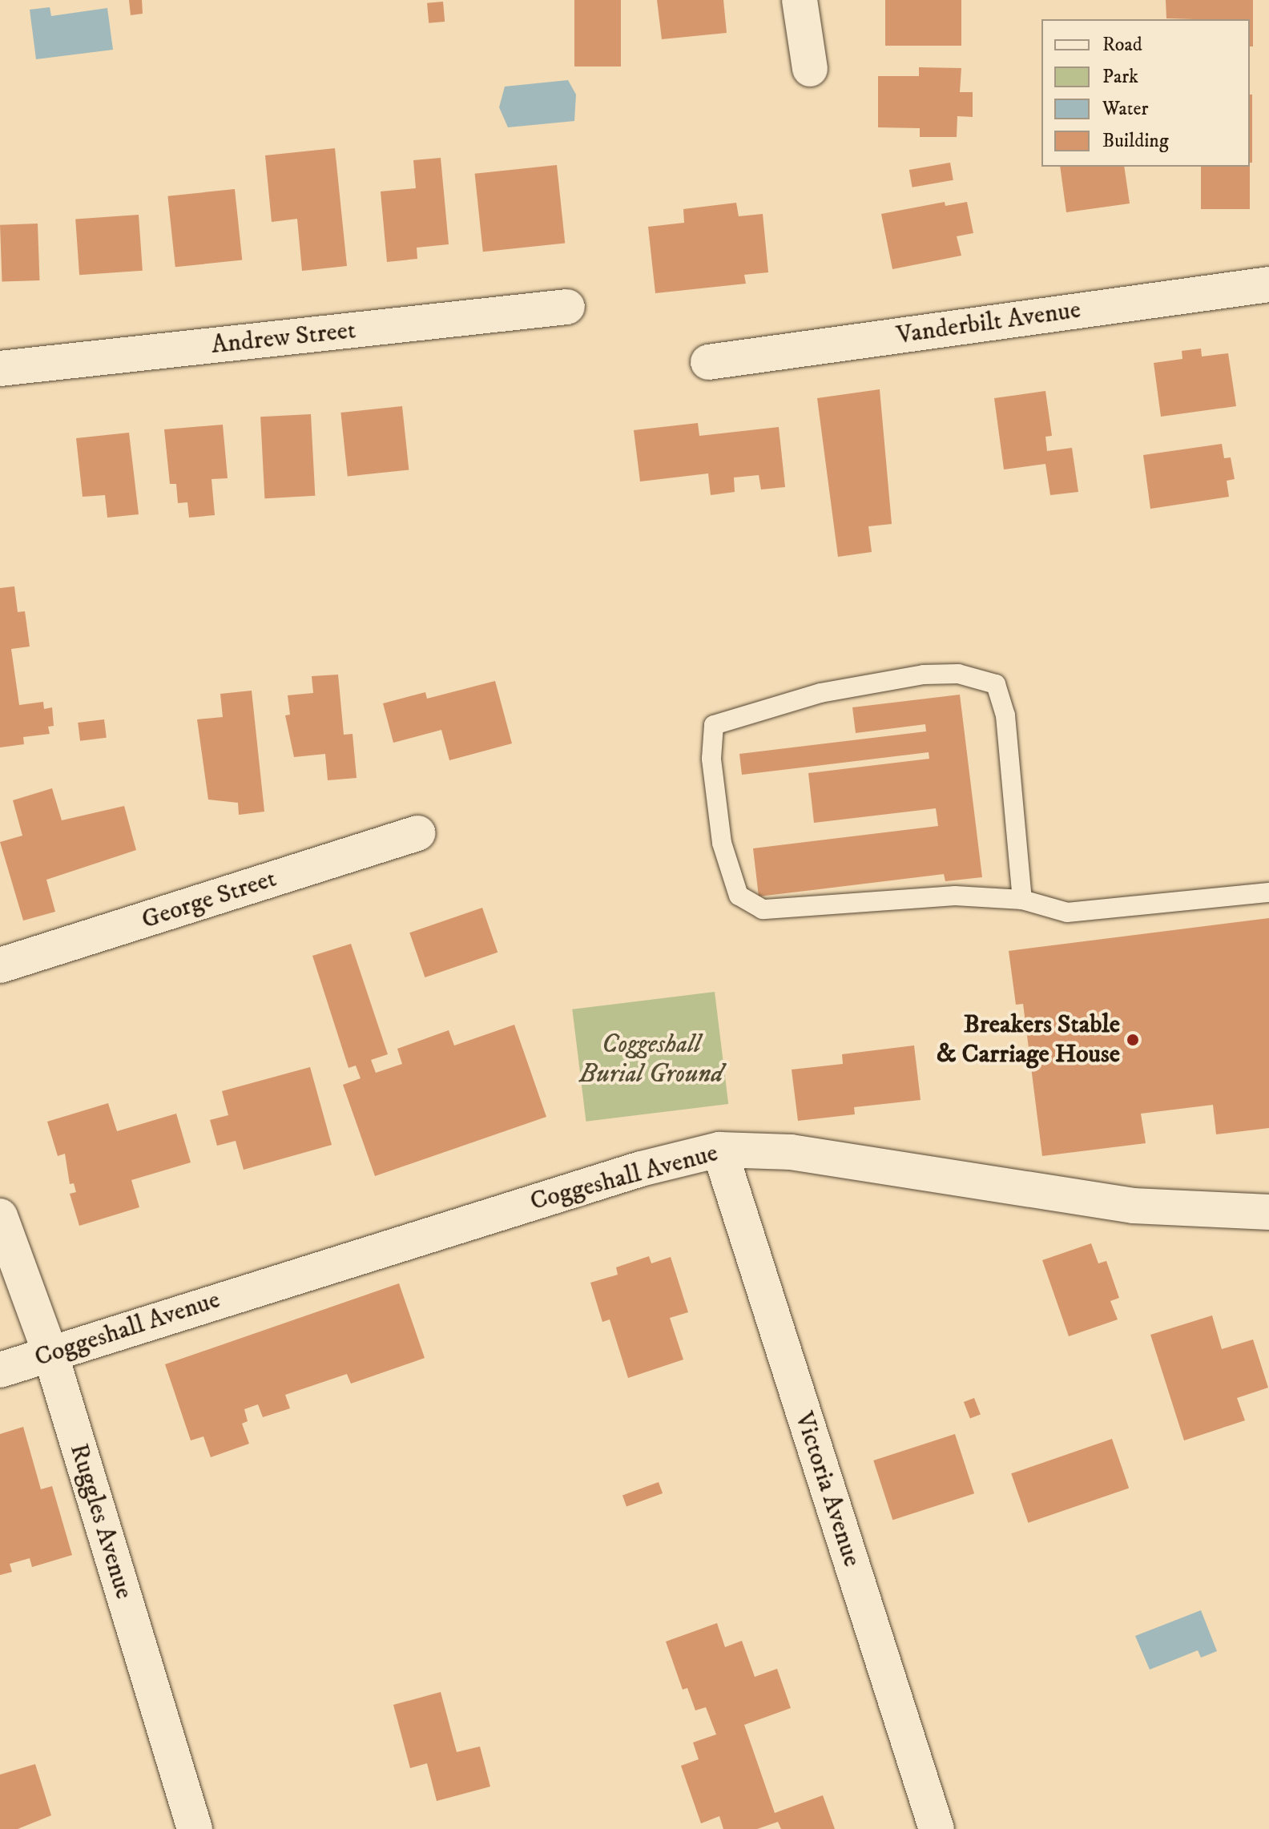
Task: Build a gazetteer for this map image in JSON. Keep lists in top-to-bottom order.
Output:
{
  "streets": {
    "street": [
      "Vanderbilt Avenue",
      "Andrew Street",
      "George Street",
      "Coggeshall Avenue",
      "Victoria Avenue",
      "Ruggles Avenue"
    ]
  },
  "crossings": [
    ["Coggeshall Avenue", "Victoria Avenue"],
    ["Coggeshall Avenue", "Ruggles Avenue"]
  ],
  "parks": ["Coggeshall Burial Ground"],
  "places": ["Breakers Stable & Carriage House"],
  "legend": [
    "Road",
    "Park",
    "Water",
    "Building"
  ]
}
